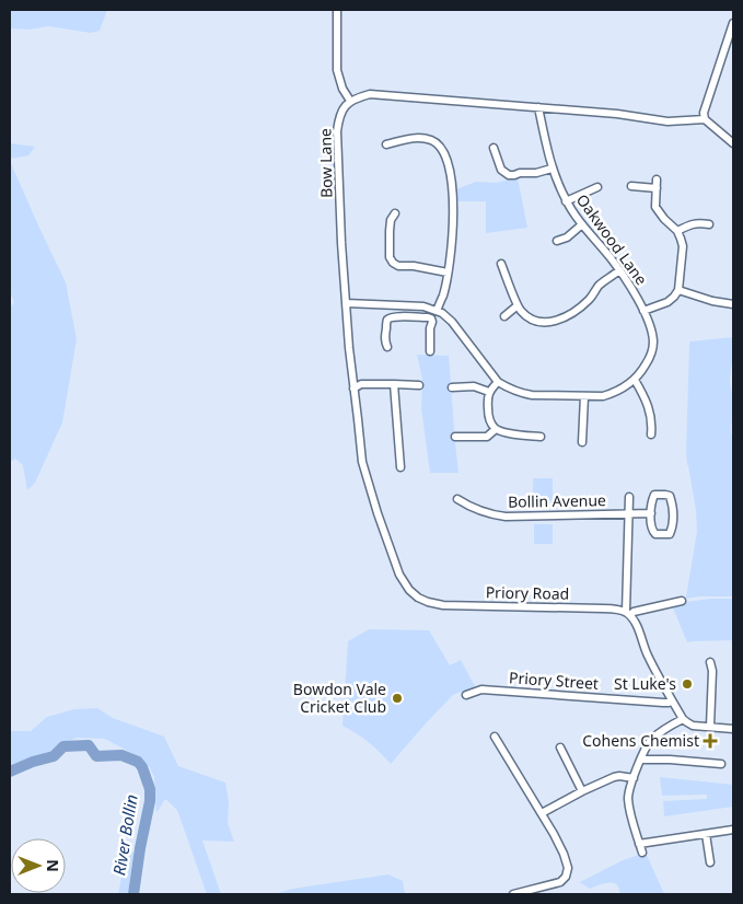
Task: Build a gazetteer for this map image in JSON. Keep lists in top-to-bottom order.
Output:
{
  "streets": {
    "street": [
      "Bow Lane",
      "Oakwood Lane",
      "Bollin Avenue",
      "Priory Road",
      "Priory Street"
    ]
  },
  "crossings": [
    ["Bow Lane", "Oakwood Lane"],
    ["Bow Lane", "Priory Road"],
    ["Bollin Avenue", "Priory Road"]
  ],
  "water": ["River Bollin"],
  "places": {
    "other": ["St Luke's", "Bowdon Vale Cricket Club"],
    "health": ["Cohens Chemist"]
  },
  "north": "right"
}
